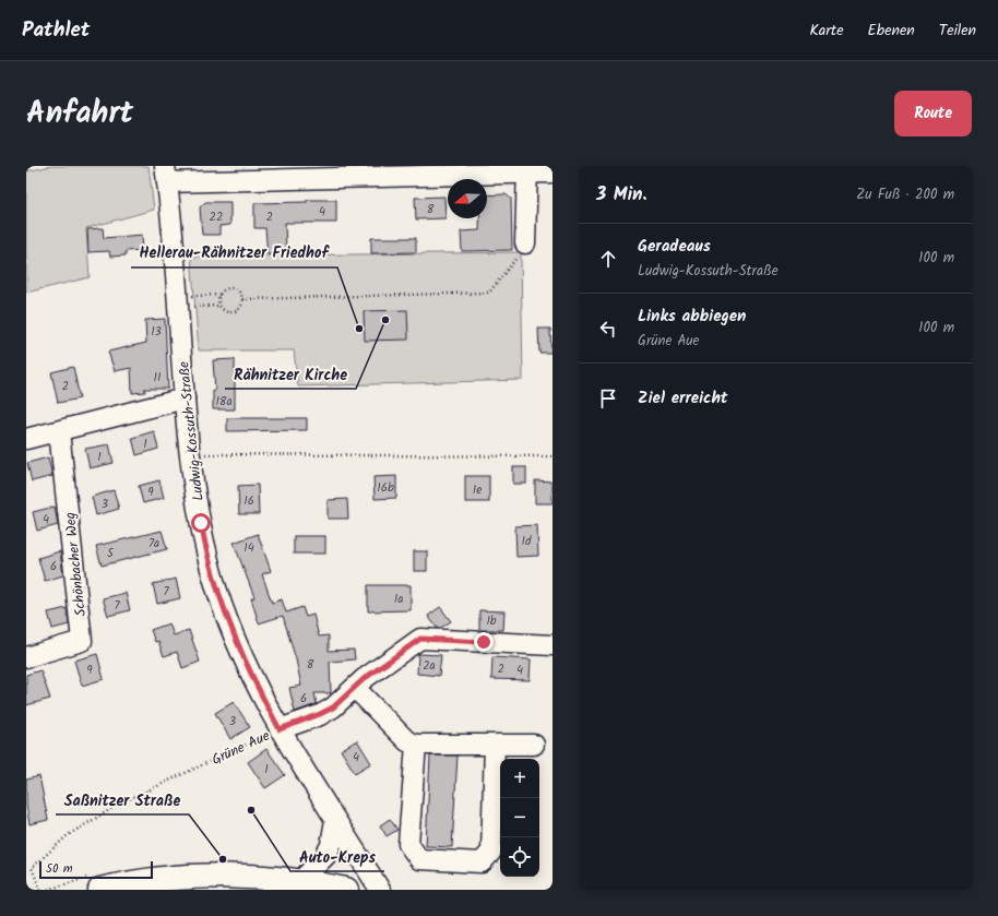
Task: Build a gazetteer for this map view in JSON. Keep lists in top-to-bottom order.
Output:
{
  "streets": {
    "street": ["Ludwig-Kossuth-Straße", "Schönbacher Weg", "Grüne Aue"]
  },
  "crossings": [
    ["Ludwig-Kossuth-Straße", "Grüne Aue"]
  ],
  "places": [
    "Rähnitzer Kirche",
    "Hellerau-Rähnitzer Friedhof",
    "Auto-Kreps",
    "Saßnitzer Straße"
  ],
  "house_numbers": [
    "8",
    "4",
    "22",
    "2",
    "13",
    "11",
    "2",
    "18a",
    "1",
    "1",
    "16b",
    "1e",
    "9",
    "16",
    "3",
    "4",
    "1d",
    "7a",
    "14",
    "5",
    "6",
    "7",
    "1a",
    "7",
    "1b",
    "8",
    "2a",
    "2",
    "9",
    "4",
    "6",
    "3",
    "4",
    "1"
  ],
  "scale_bar": "50 m",
  "north": "left",
  "page": {
    "header": "Pathlet",
    "nav": ["Karte", "Ebenen", "Teilen"],
    "title": "Anfahrt",
    "buttons": "Route",
    "heading": ["3 Min.", "Zu Fuß · 200 m"],
    "list": [
      ["Geradeaus", "Ludwig-Kossuth-Straße", "100 m"],
      ["Links abbiegen", "Grüne Aue", "100 m"],
      "Ziel erreicht"
    ],
    "map_buttons": ["+", "−"],
    "scale": "50 m"
  }
}
